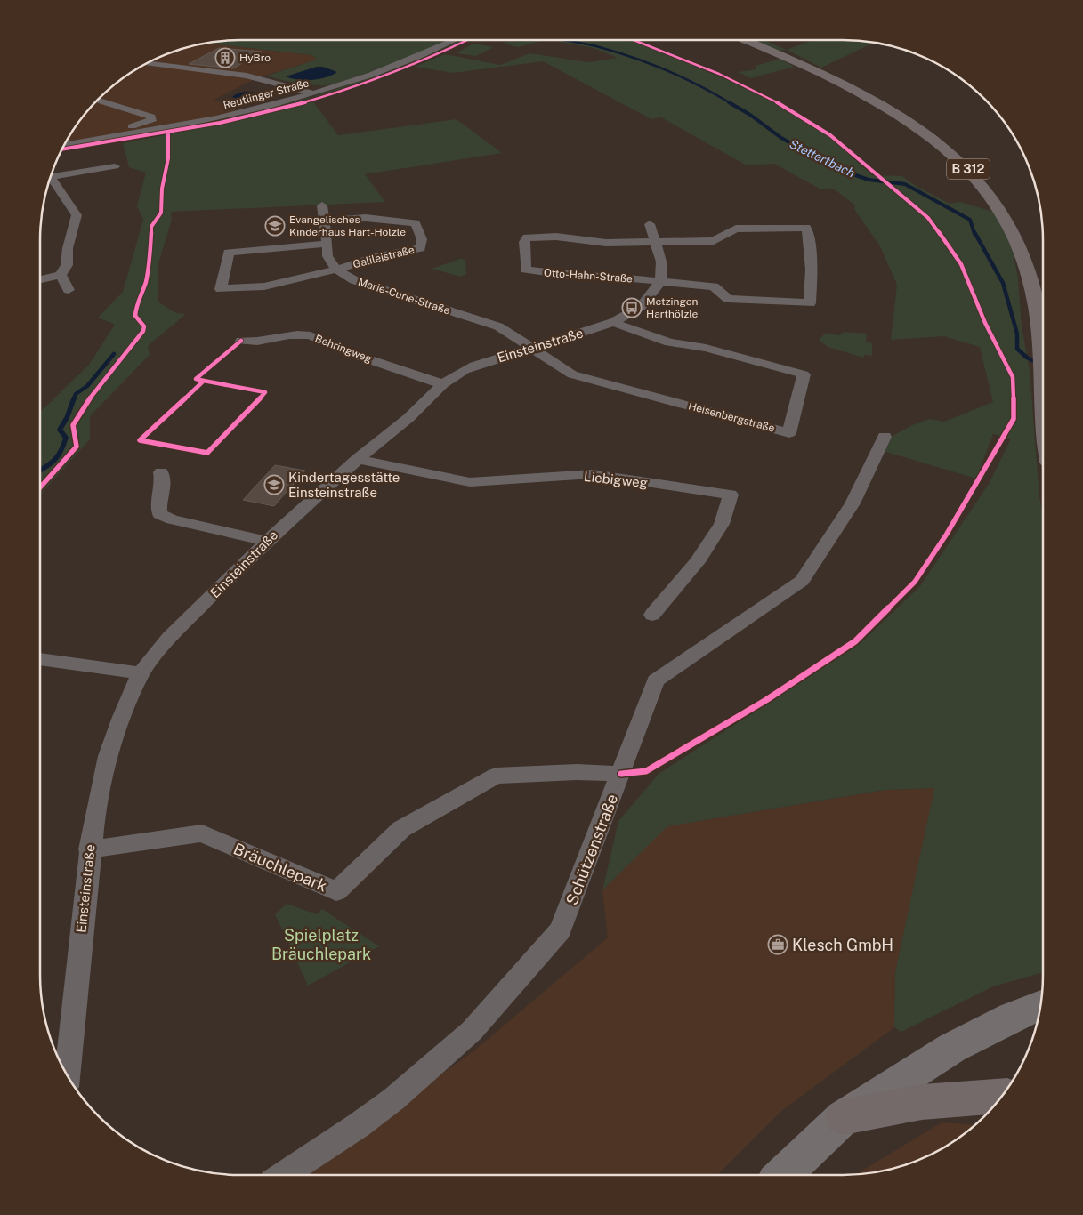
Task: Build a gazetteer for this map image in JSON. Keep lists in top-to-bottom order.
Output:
{
  "streets": {
    "highway": ["B 312"],
    "street": [
      "Reutlinger Straße",
      "Galileistraße",
      "Otto-Hahn-Straße",
      "Marie-Curie-Straße",
      "Einsteinstraße",
      "Behringweg",
      "Heisenbergstraße",
      "Liebigweg",
      "Schützenstraße",
      "Bräuchlepark"
    ]
  },
  "crossings": [
    ["Galileistraße", "Marie-Curie-Straße"],
    ["Otto-Hahn-Straße", "Einsteinstraße"],
    ["Marie-Curie-Straße", "Einsteinstraße"],
    ["Marie-Curie-Straße", "Heisenbergstraße"],
    ["Einsteinstraße", "Behringweg"],
    ["Einsteinstraße", "Heisenbergstraße"],
    ["Einsteinstraße", "Liebigweg"],
    ["Einsteinstraße", "Bräuchlepark"],
    ["Schützenstraße", "Bräuchlepark"]
  ],
  "water": ["Stettertbach"],
  "parks": ["Spielplatz Bräuchlepark"],
  "places": {
    "building": ["HyBro"],
    "school or university": ["Evangelisches Kinderhaus Hart-Hölzle", "Kindertagesstätte Einsteinstraße"],
    "bus stop": ["Metzingen Harthölzle"],
    "office": ["Klesch GmbH"]
  }
}
